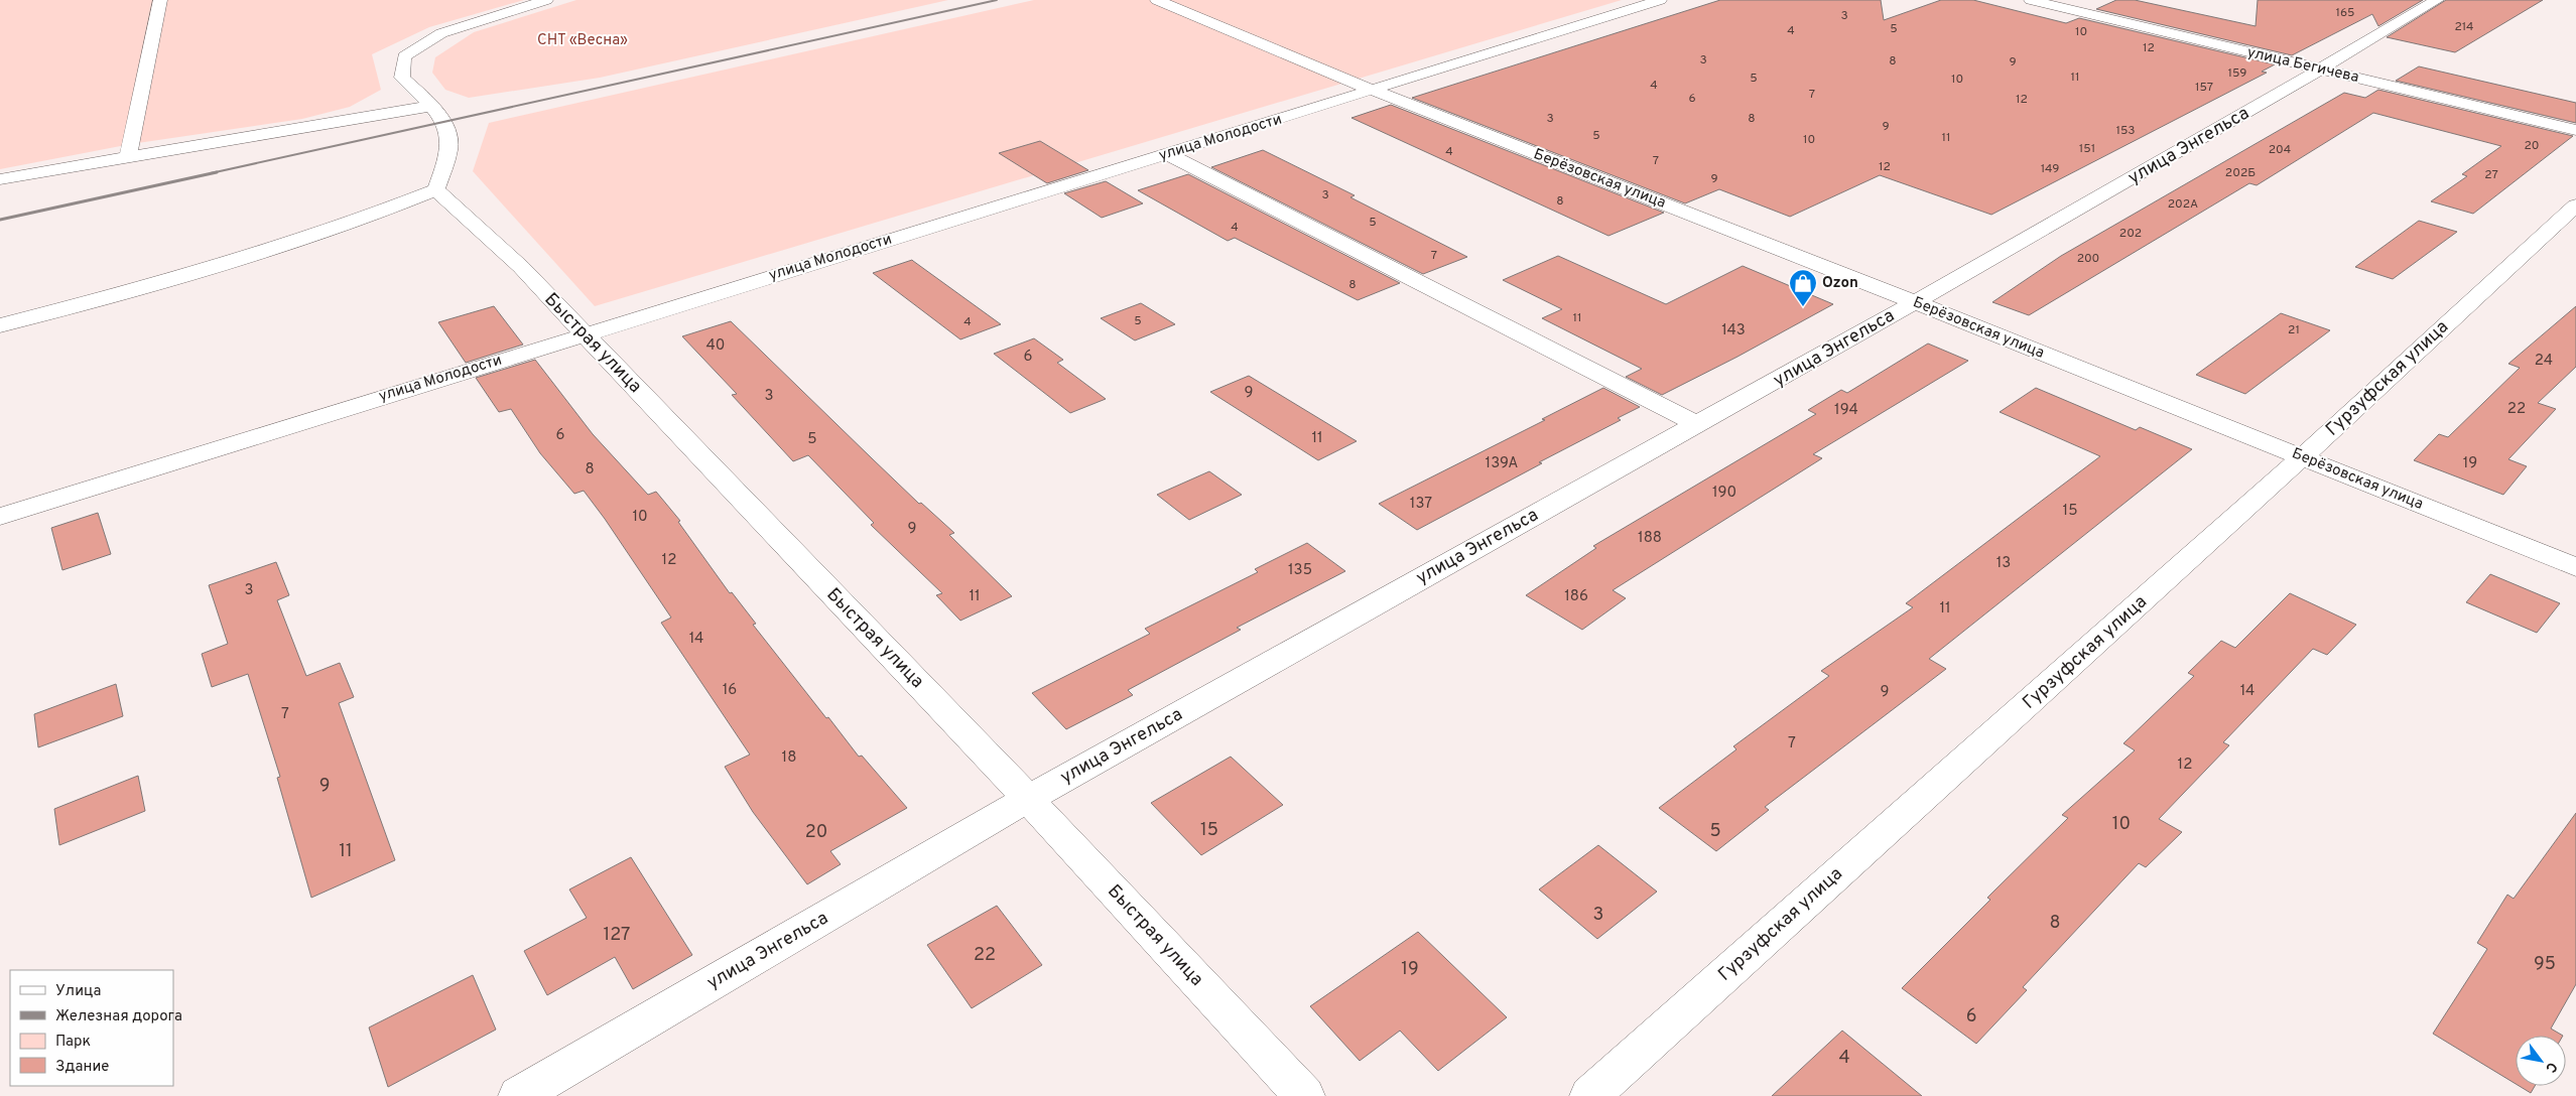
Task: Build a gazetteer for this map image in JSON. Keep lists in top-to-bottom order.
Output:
{
  "streets": {
    "street": [
      "улица Бегичева",
      "улица Молодости",
      "улица Энгельса",
      "Берёзовская улица",
      "Быстрая улица",
      "Гурзуфская улица"
    ]
  },
  "crossings": [
    ["улица Бегичева", "улица Энгельса"],
    ["улица Молодости", "Берёзовская улица"],
    ["улица Молодости", "Быстрая улица"],
    ["улица Энгельса", "Берёзовская улица"],
    ["улица Энгельса", "Быстрая улица"],
    ["Берёзовская улица", "Гурзуфская улица"]
  ],
  "parks": ["СНТ «Весна»"],
  "places": {
    "shop": ["Ozon"]
  },
  "house_numbers": [
    "165",
    "3",
    "214",
    "5",
    "4",
    "10",
    "12",
    "3",
    "8",
    "9",
    "159",
    "11",
    "5",
    "10",
    "4",
    "157",
    "7",
    "6",
    "12",
    "3",
    "8",
    "9",
    "153",
    "5",
    "11",
    "10",
    "20",
    "151",
    "204",
    "4",
    "7",
    "12",
    "149",
    "202Б",
    "27",
    "9",
    "3",
    "8",
    "202А",
    "5",
    "4",
    "202",
    "7",
    "200",
    "8",
    "11",
    "5",
    "4",
    "143",
    "21",
    "40",
    "6",
    "24",
    "9",
    "3",
    "22",
    "194",
    "6",
    "11",
    "5",
    "139А",
    "19",
    "8",
    "190",
    "137",
    "15",
    "10",
    "9",
    "188",
    "12",
    "13",
    "135",
    "3",
    "11",
    "186",
    "11",
    "14",
    "16",
    "14",
    "9",
    "7",
    "7",
    "18",
    "12",
    "9",
    "10",
    "15",
    "5",
    "20",
    "11",
    "3",
    "8",
    "127",
    "22",
    "95",
    "19",
    "6",
    "4"
  ],
  "legend": [
    "Улица",
    "Железная дорога",
    "Парк",
    "Здание"
  ],
  "north": "bottom right"
}
